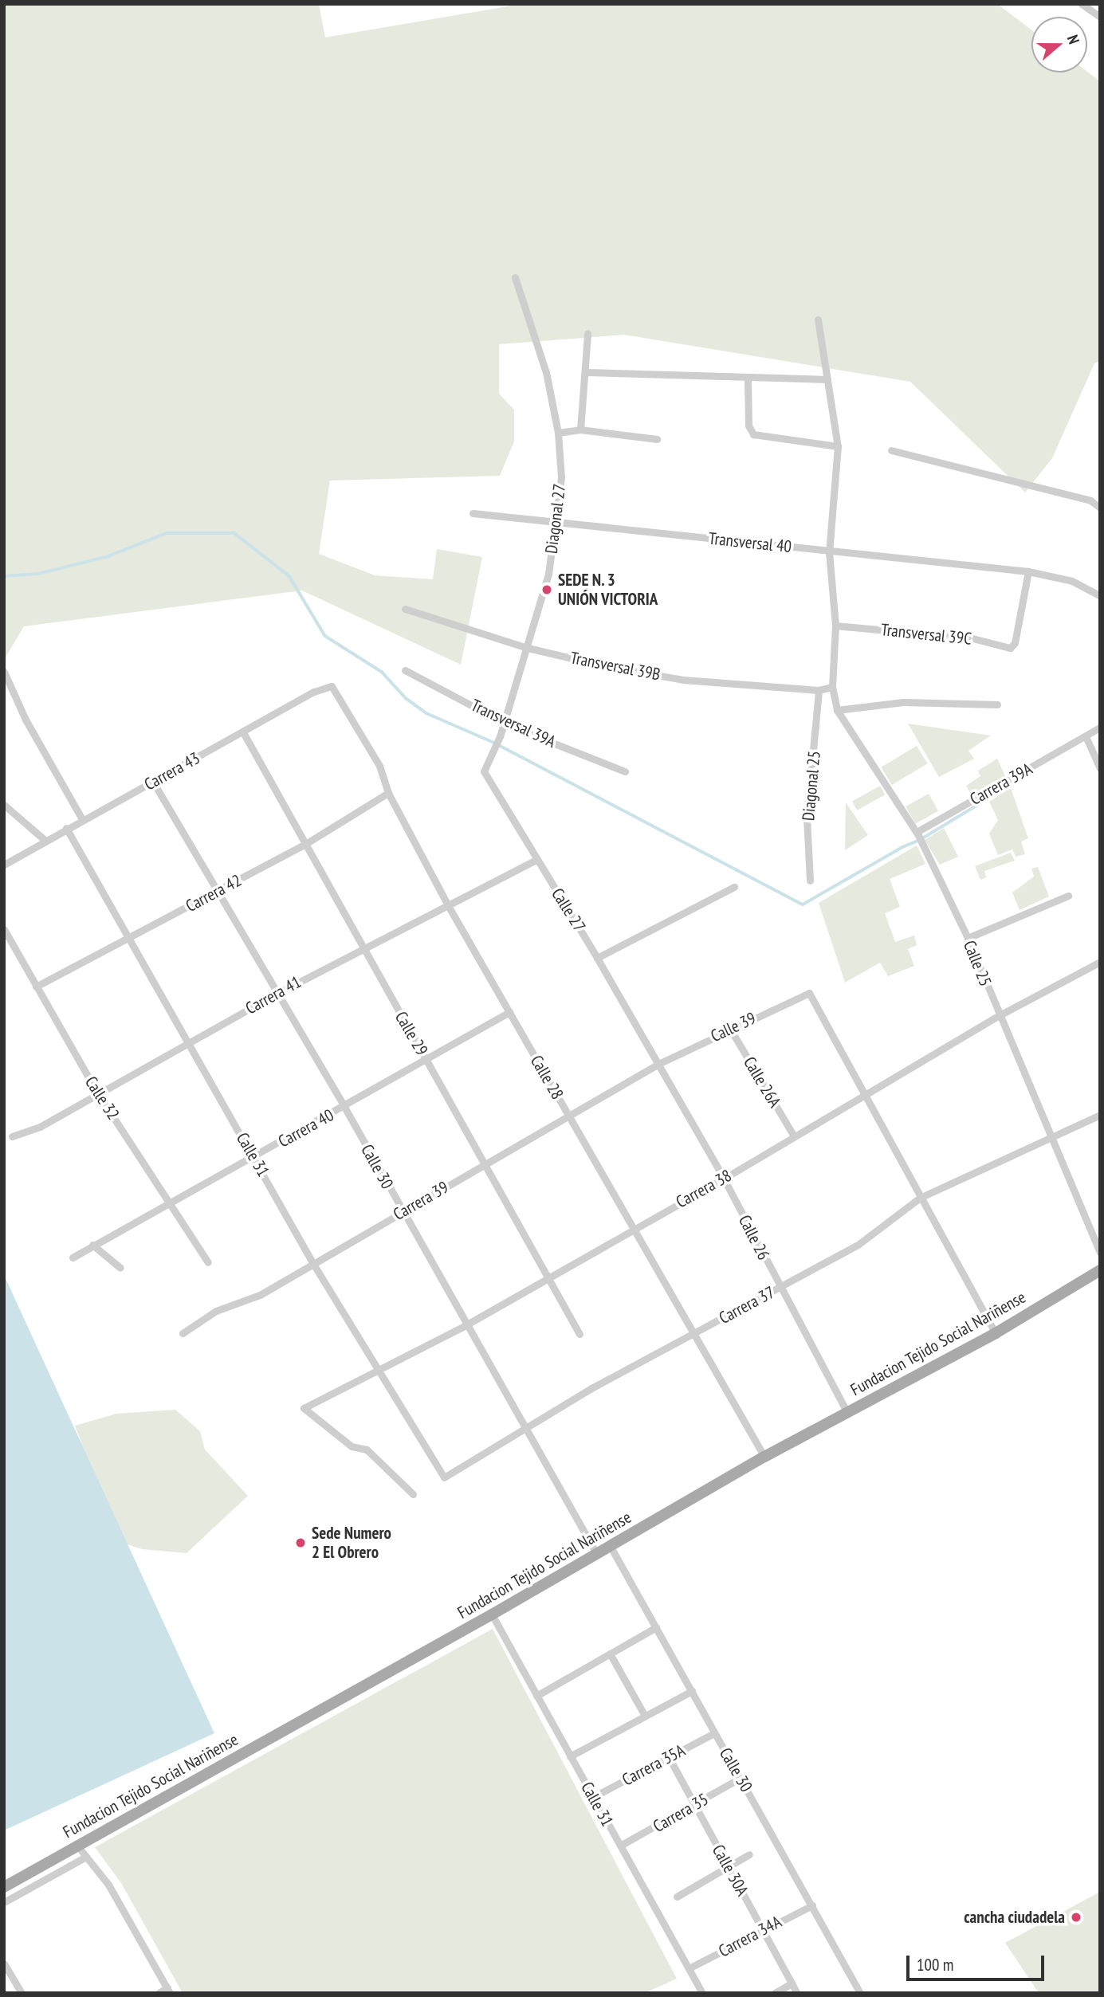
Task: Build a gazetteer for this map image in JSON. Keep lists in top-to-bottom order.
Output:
{
  "streets": {
    "main road": ["Fundacion Tejido Social Nariñense"],
    "street": [
      "Diagonal 27",
      "Transversal 40",
      "Transversal 39C",
      "Transversal 39B",
      "Transversal 39A",
      "Carrera 43",
      "Carrera 39A",
      "Diagonal 25",
      "Carrera 42",
      "Calle 27",
      "Calle 25",
      "Carrera 41",
      "Calle 39",
      "Calle 29",
      "Calle 28",
      "Calle 26A",
      "Calle 32",
      "Carrera 40",
      "Calle 31",
      "Calle 30",
      "Carrera 38",
      "Carrera 39",
      "Calle 26",
      "Carrera 37",
      "Carrera 35A",
      "Carrera 35",
      "Calle 30A",
      "Carrera 34A"
    ]
  },
  "crossings": [
    ["Diagonal 27", "Transversal 40"],
    ["Diagonal 27", "Transversal 39B"],
    ["Diagonal 27", "Transversal 39A"],
    ["Diagonal 27", "Calle 27"],
    ["Transversal 40", "Transversal 39C"],
    ["Transversal 39B", "Diagonal 25"],
    ["Transversal 39B", "Calle 25"],
    ["Carrera 43", "Calle 29"],
    ["Carrera 43", "Calle 28"],
    ["Carrera 43", "Calle 31"],
    ["Carrera 43", "Calle 30"],
    ["Carrera 39A", "Calle 25"],
    ["Carrera 42", "Calle 29"],
    ["Carrera 42", "Calle 28"],
    ["Carrera 42", "Calle 32"],
    ["Carrera 42", "Calle 31"],
    ["Carrera 42", "Calle 30"],
    ["Calle 27", "Carrera 41"],
    ["Calle 27", "Calle 39"],
    ["Calle 27", "Carrera 39"],
    ["Calle 27", "Calle 26"],
    ["Calle 25", "Carrera 38"],
    ["Calle 25", "Carrera 37"],
    ["Carrera 41", "Calle 29"],
    ["Carrera 41", "Calle 28"],
    ["Carrera 41", "Calle 32"],
    ["Carrera 41", "Calle 31"],
    ["Carrera 41", "Calle 30"],
    ["Calle 39", "Calle 26A"],
    ["Calle 39", "Carrera 38"],
    ["Calle 39", "Carrera 39"],
    ["Calle 39", "Calle 26"],
    ["Calle 29", "Carrera 40"],
    ["Calle 29", "Carrera 38"],
    ["Calle 29", "Carrera 39"],
    ["Calle 28", "Carrera 40"],
    ["Calle 28", "Carrera 38"],
    ["Calle 28", "Carrera 39"],
    ["Calle 28", "Carrera 37"],
    ["Calle 28", "Fundacion Tejido Social Nariñense"],
    ["Calle 26A", "Carrera 38"],
    ["Calle 32", "Carrera 40"],
    ["Carrera 40", "Calle 31"],
    ["Carrera 40", "Calle 30"],
    ["Calle 31", "Carrera 38"],
    ["Calle 31", "Carrera 39"],
    ["Calle 31", "Carrera 37"],
    ["Calle 31", "Fundacion Tejido Social Nariñense"],
    ["Calle 31", "Carrera 35A"],
    ["Calle 31", "Carrera 35"],
    ["Calle 31", "Carrera 34A"],
    ["Calle 30", "Carrera 38"],
    ["Calle 30", "Carrera 39"],
    ["Calle 30", "Carrera 37"],
    ["Calle 30", "Fundacion Tejido Social Nariñense"],
    ["Calle 30", "Carrera 35A"],
    ["Calle 30", "Carrera 35"],
    ["Calle 30", "Carrera 34A"],
    ["Carrera 38", "Calle 26"],
    ["Carrera 39", "Calle 26"],
    ["Calle 26", "Carrera 37"],
    ["Calle 26", "Fundacion Tejido Social Nariñense"],
    ["Carrera 35A", "Calle 30A"],
    ["Carrera 35", "Calle 30A"],
    ["Calle 30A", "Carrera 34A"]
  ],
  "places": ["SEDE N. 3 UNIÓN VICTORIA", "Sede Numero 2 El Obrero", "cancha ciudadela"],
  "scale_bar": "100 m",
  "north": "right"
}
